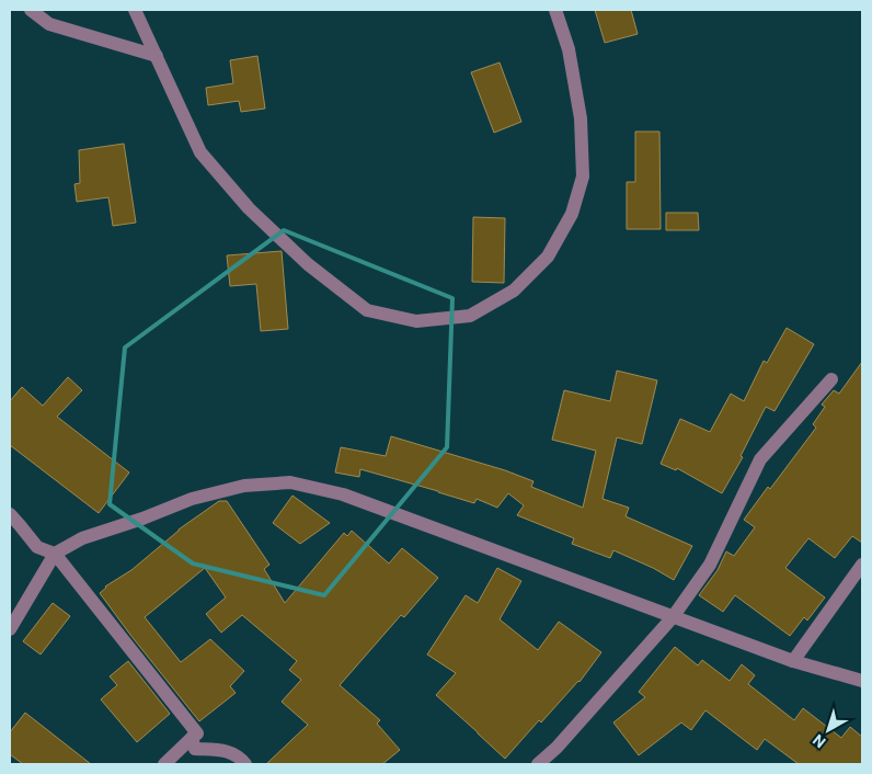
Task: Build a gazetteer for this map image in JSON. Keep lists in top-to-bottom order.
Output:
{
  "north": "bottom left"
}
